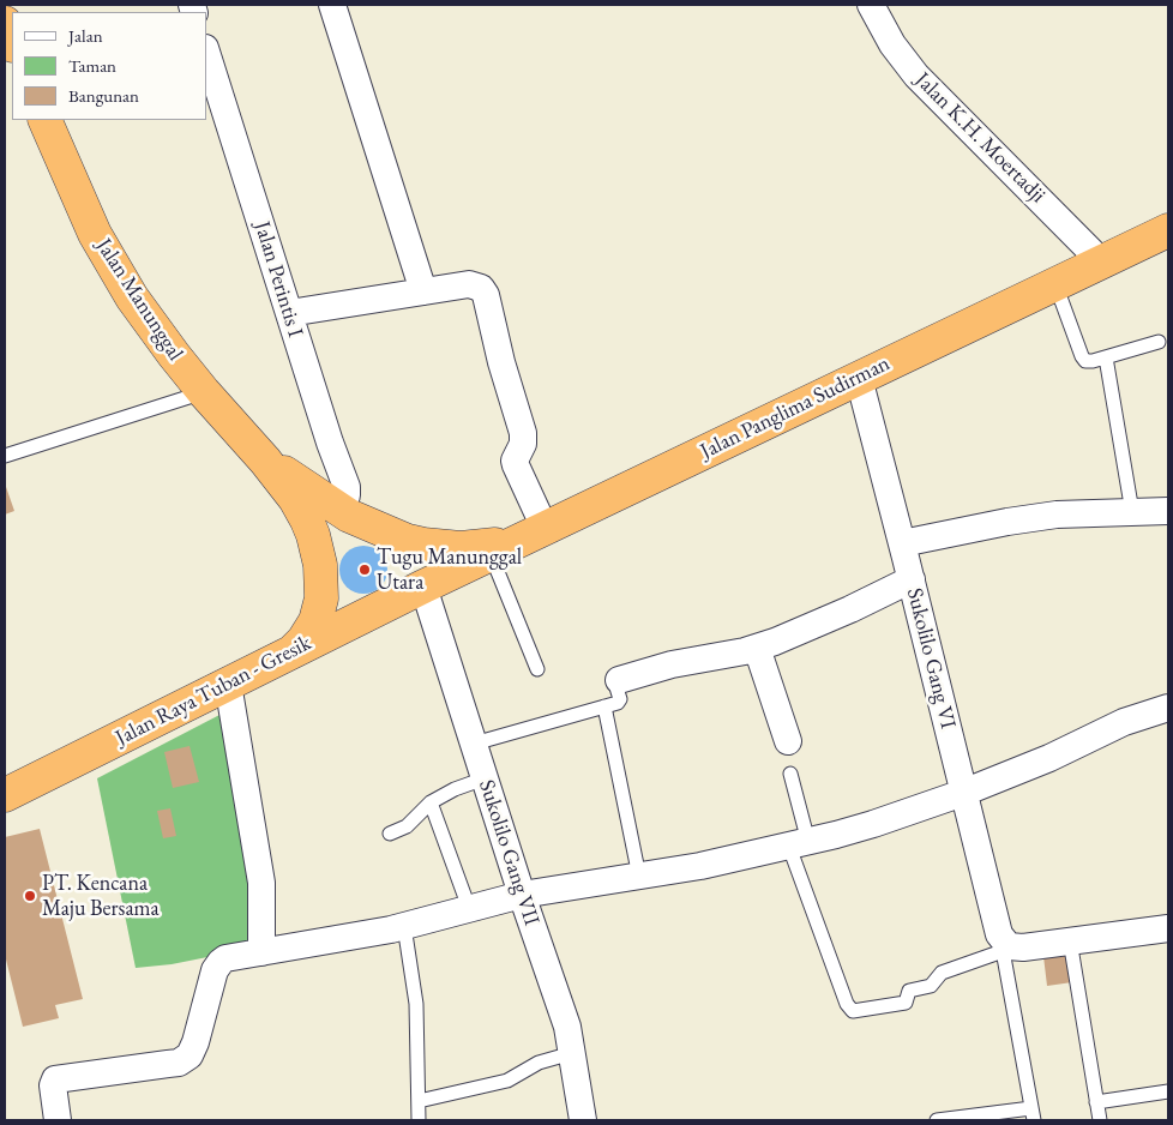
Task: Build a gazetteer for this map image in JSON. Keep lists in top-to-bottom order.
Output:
{
  "streets": {
    "highway": ["Jalan Manunggal", "Jalan Panglima Sudirman", "Jalan Raya Tuban - Gresik"],
    "street": [
      "Jalan K.H. Moertadji",
      "Jalan Perintis I",
      "Sukolilo Gang VI",
      "Sukolilo Gang VII"
    ]
  },
  "crossings": [
    ["Jalan K.H. Moertadji", "Jalan Panglima Sudirman"],
    ["Jalan Perintis I", "Jalan Manunggal"],
    ["Jalan Manunggal", "Jalan Panglima Sudirman"],
    ["Jalan Manunggal", "Jalan Raya Tuban - Gresik"],
    ["Jalan Panglima Sudirman", "Sukolilo Gang VI"],
    ["Jalan Panglima Sudirman", "Jalan Raya Tuban - Gresik"],
    ["Jalan Panglima Sudirman", "Sukolilo Gang VII"],
    ["Jalan Raya Tuban - Gresik", "Sukolilo Gang VII"]
  ],
  "places": ["Tugu Manunggal Utara", "PT. Kencana Maju Bersama"],
  "legend": ["Jalan", "Taman", "Bangunan"]
}
